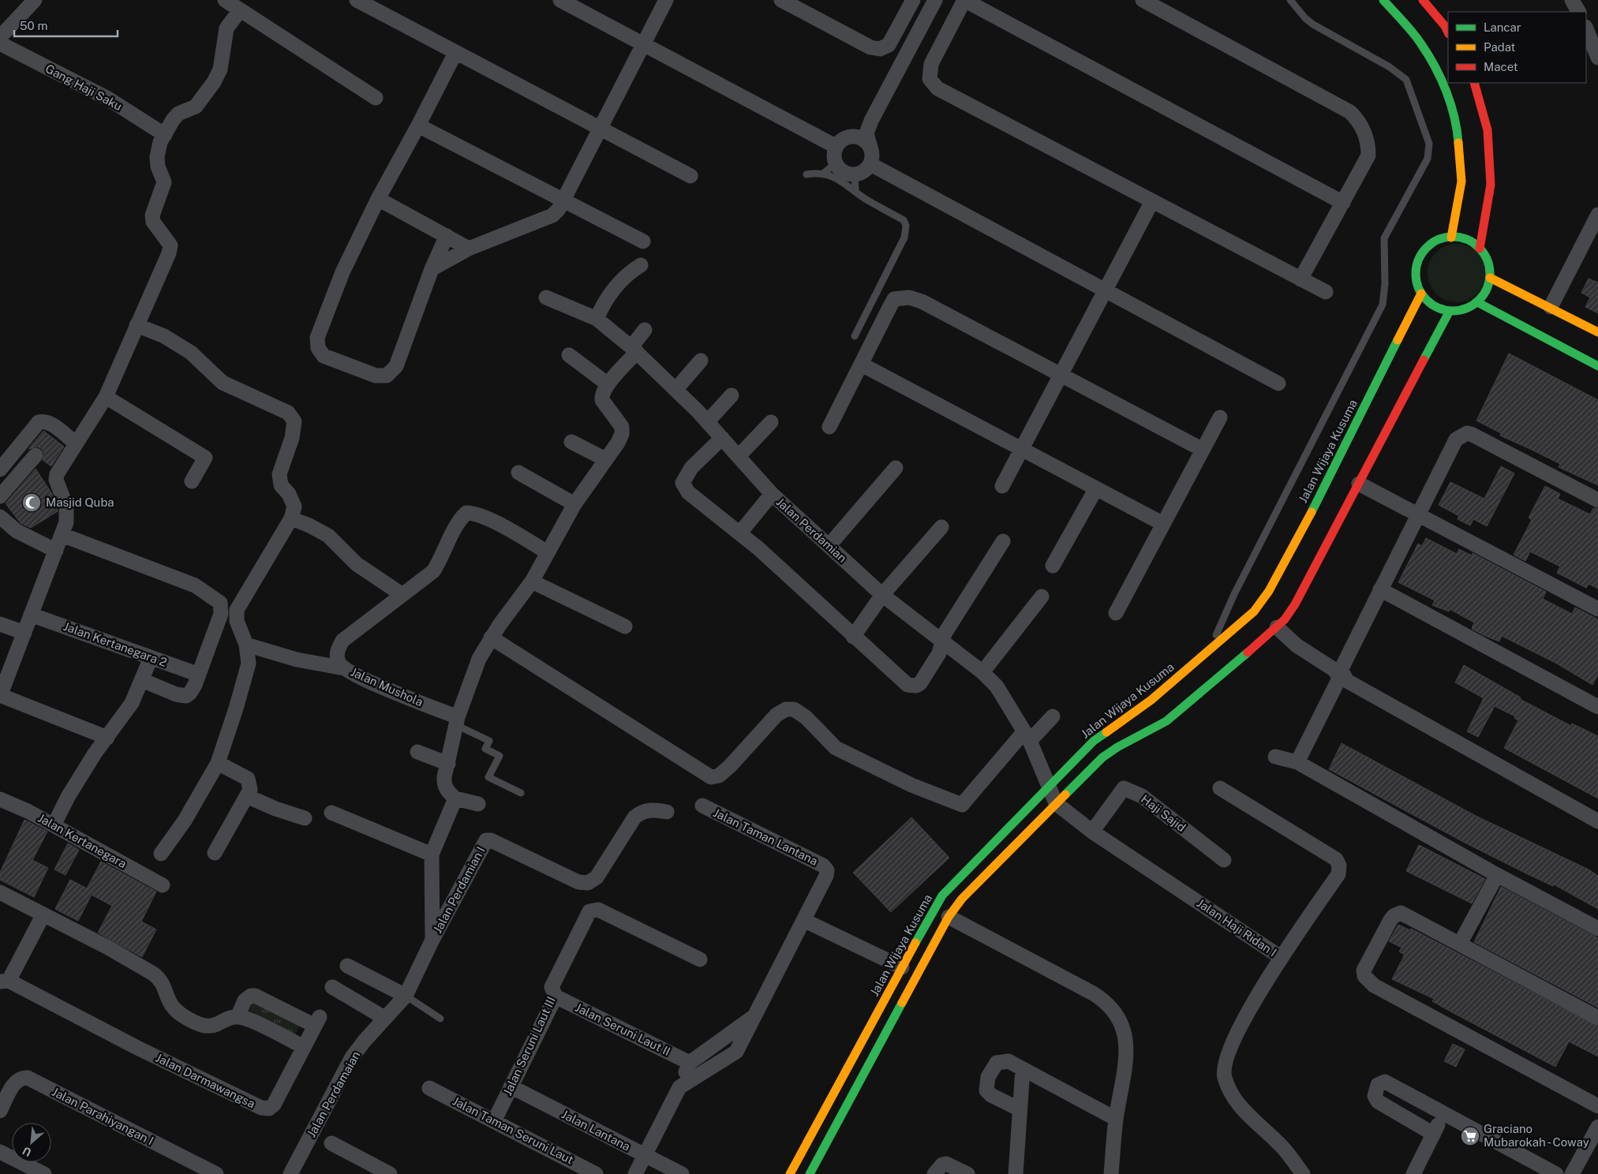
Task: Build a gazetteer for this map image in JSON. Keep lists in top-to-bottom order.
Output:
{
  "streets": {
    "street": [
      "Gang Haji Saku",
      "Jalan Wijaya Kusuma",
      "Jalan Perdamian",
      "Jalan Kertanegara 2",
      "Jalan Mushola",
      "Haji Sajid",
      "Jalan Taman Lantana",
      "Jalan Kertanegara",
      "Jalan Perdamian I",
      "Jalan Haji Ridan I",
      "Jalan Seruni Laut II",
      "Jalan Seruni Laut III",
      "Jalan Darmawangsa",
      "Jalan Perdamaian",
      "Jalan Parahiyangan I",
      "Jalan Taman Seruni Laut",
      "Jalan Lantana"
    ]
  },
  "crossings": [
    ["Jalan Wijaya Kusuma", "Jalan Perdamian"],
    ["Jalan Perdamian", "Jalan Haji Ridan I"],
    ["Haji Sajid", "Jalan Haji Ridan I"],
    ["Jalan Perdamian I", "Jalan Perdamaian"],
    ["Jalan Seruni Laut II", "Jalan Seruni Laut III"],
    ["Jalan Seruni Laut III", "Jalan Taman Seruni Laut"],
    ["Jalan Seruni Laut III", "Jalan Lantana"]
  ],
  "places": {
    "mosque": ["Masjid Quba"],
    "supermarket": ["Graciano Mubarokah - Coway"]
  },
  "legend": ["Lancar", "Padat", "Macet"],
  "scale_bar": "50 m",
  "north": "bottom left"
}
